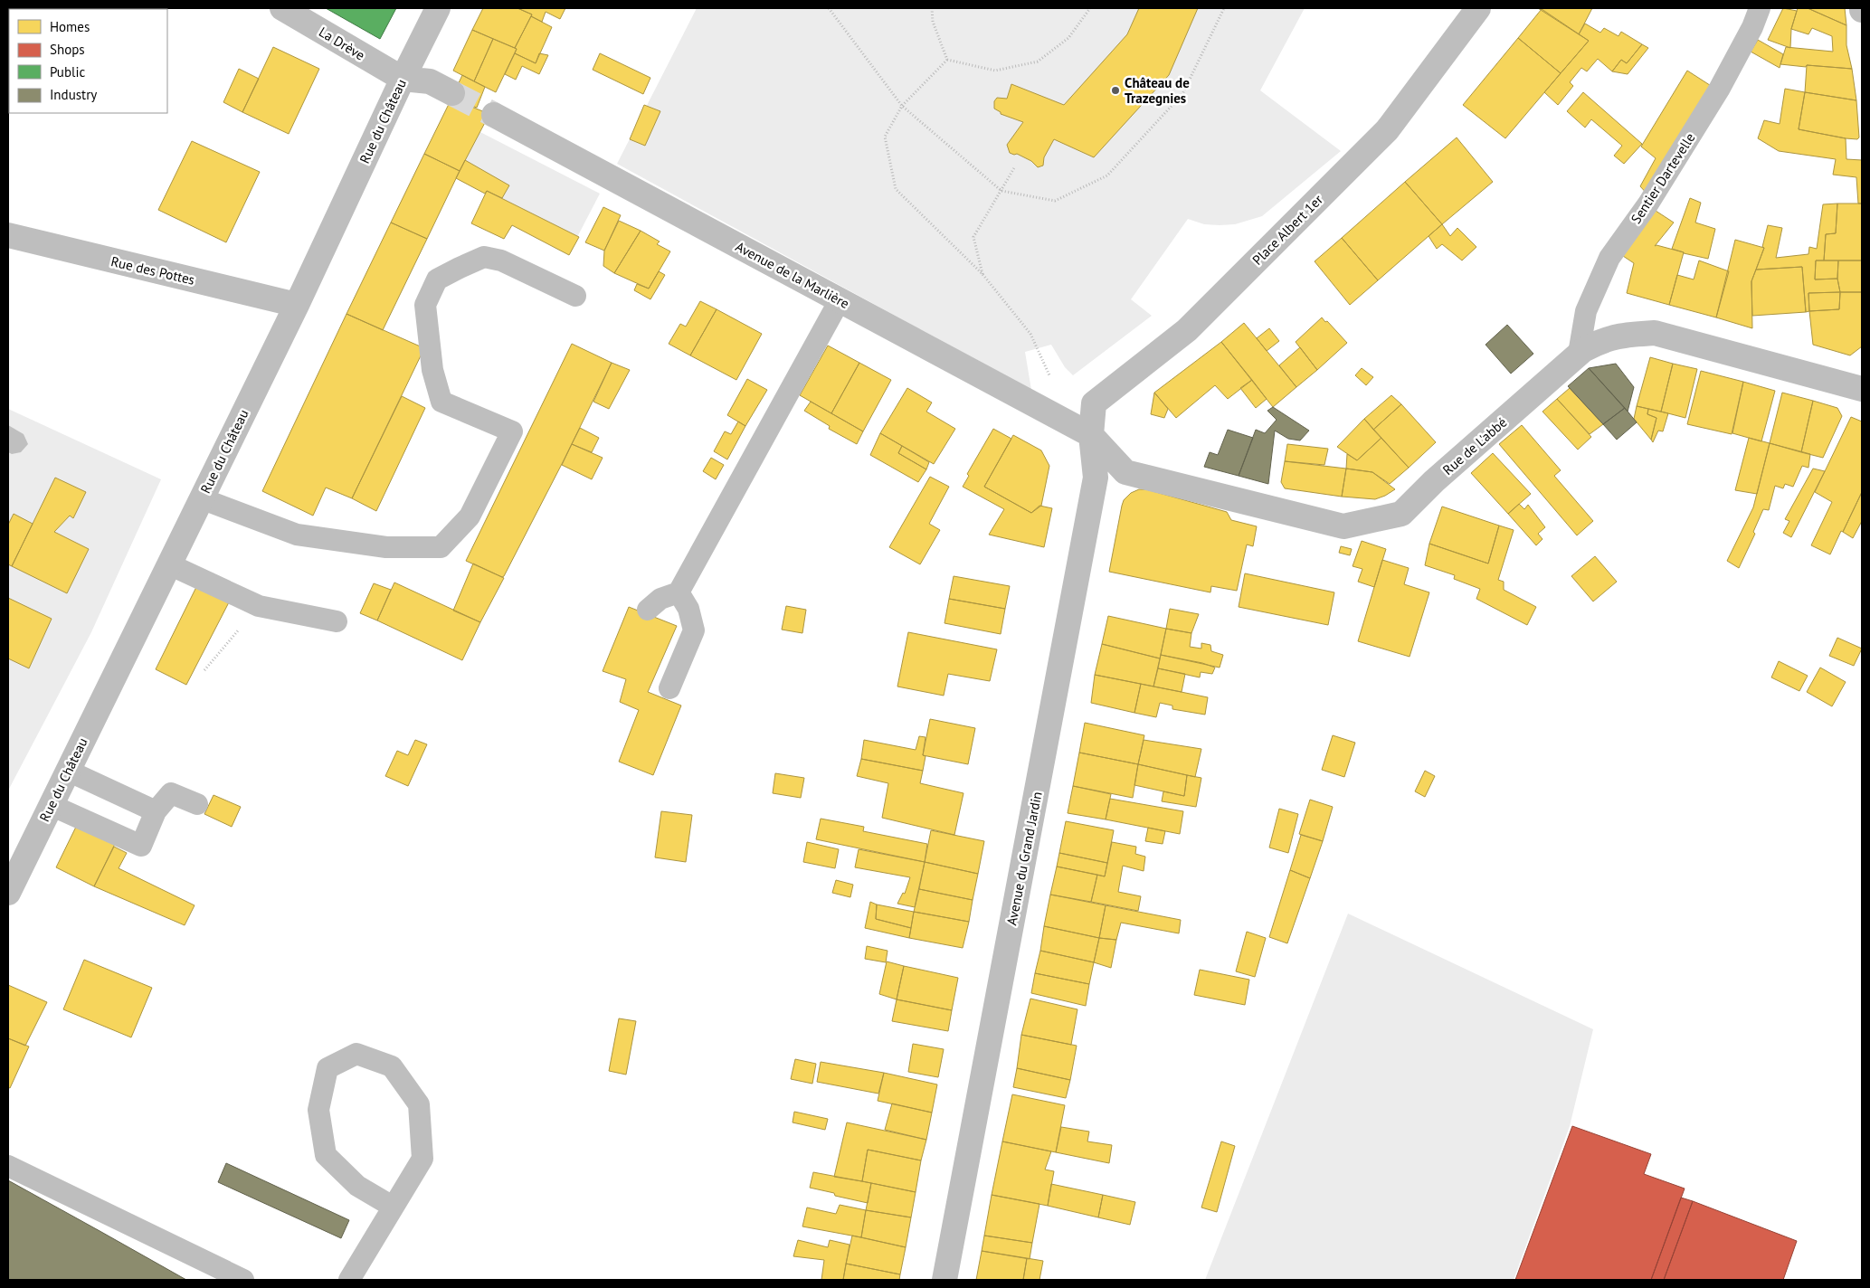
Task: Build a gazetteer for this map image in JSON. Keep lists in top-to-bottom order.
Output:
{
  "streets": {
    "street": [
      "La Drève",
      "Rue du Château",
      "Place Albert 1er",
      "Rue des Pottes",
      "Avenue de la Marlière",
      "Rue de L'abbé",
      "Avenue du Grand Jardin"
    ],
    "lane": ["Sentier Dartevelle"]
  },
  "crossings": [
    ["La Drève", "Rue du Château"],
    ["Rue du Château", "Rue des Pottes"],
    ["Sentier Dartevelle", "Rue de L'abbé"],
    ["Place Albert 1er", "Avenue de la Marlière"],
    ["Place Albert 1er", "Rue de L'abbé"],
    ["Place Albert 1er", "Avenue du Grand Jardin"],
    ["Avenue de la Marlière", "Rue de L'abbé"],
    ["Avenue de la Marlière", "Avenue du Grand Jardin"],
    ["Rue de L'abbé", "Avenue du Grand Jardin"]
  ],
  "places": ["Château de Trazegnies"],
  "legend": [
    "Homes",
    "Shops",
    "Public",
    "Industry"
  ]
}
